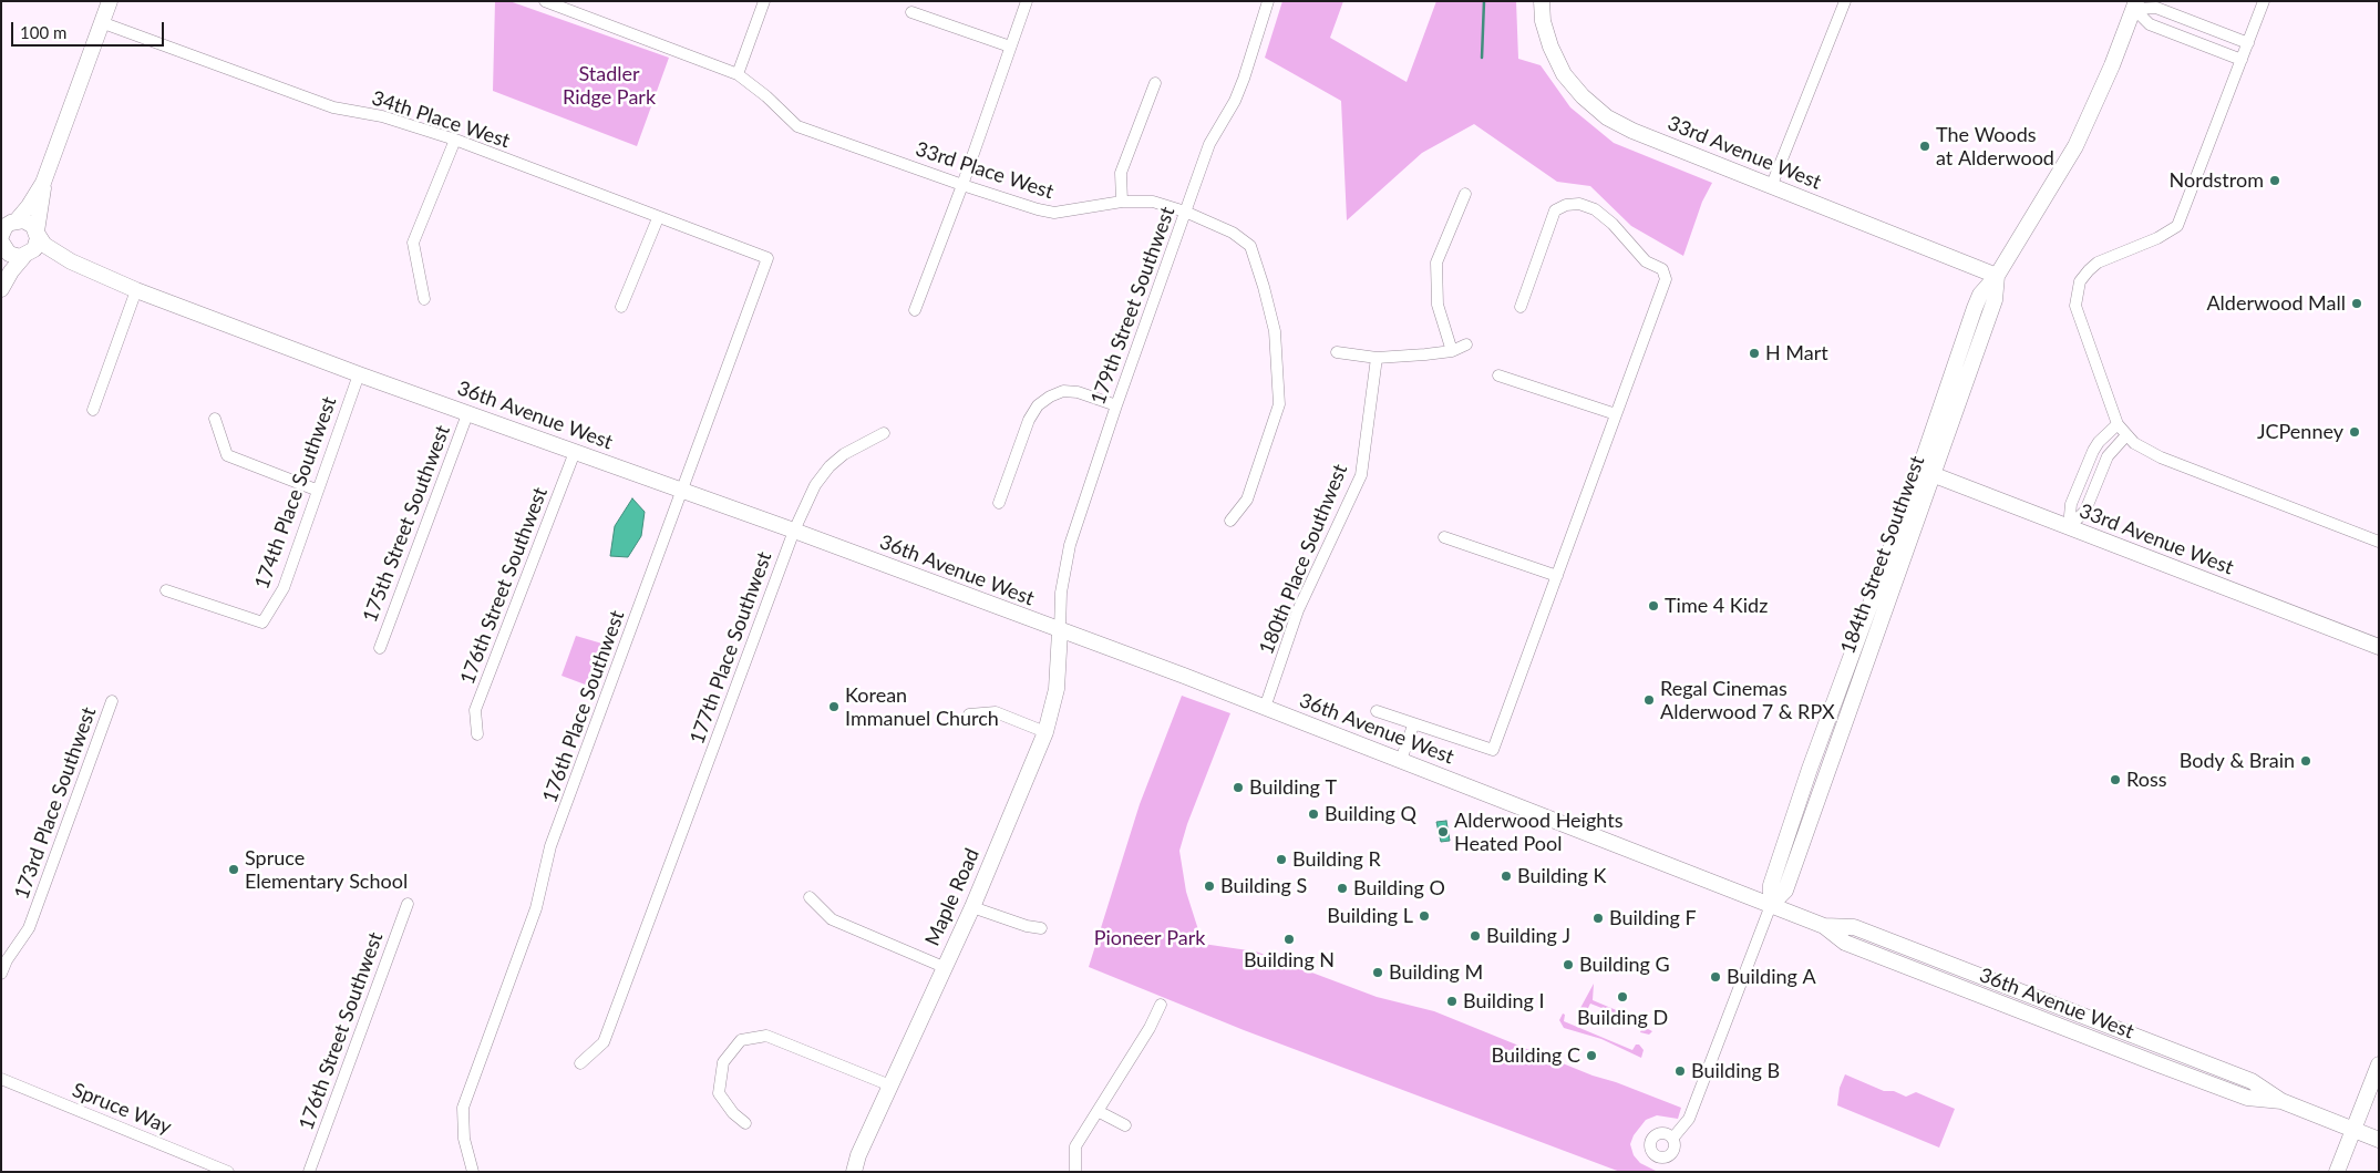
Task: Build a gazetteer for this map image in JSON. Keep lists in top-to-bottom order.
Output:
{
  "streets": {
    "main road": [
      "33rd Avenue West",
      "36th Avenue West",
      "184th Street Southwest",
      "Maple Road"
    ],
    "street": [
      "34th Place West",
      "33rd Place West",
      "179th Street Southwest",
      "174th Place Southwest",
      "175th Street Southwest",
      "180th Place Southwest",
      "176th Street Southwest",
      "177th Place Southwest",
      "176th Place Southwest",
      "173rd Place Southwest",
      "Spruce Way"
    ]
  },
  "crossings": [
    ["34th Place West", "176th Place Southwest"],
    ["33rd Avenue West", "184th Street Southwest"],
    ["33rd Place West", "179th Street Southwest"],
    ["179th Street Southwest", "36th Avenue West"],
    ["179th Street Southwest", "Maple Road"],
    ["36th Avenue West", "174th Place Southwest"],
    ["36th Avenue West", "175th Street Southwest"],
    ["36th Avenue West", "184th Street Southwest"],
    ["36th Avenue West", "180th Place Southwest"],
    ["36th Avenue West", "176th Street Southwest"],
    ["36th Avenue West", "177th Place Southwest"],
    ["36th Avenue West", "176th Place Southwest"],
    ["36th Avenue West", "Maple Road"]
  ],
  "parks": ["Stadler Ridge Park", "Pioneer Park"],
  "places": [
    "The Woods at Alderwood",
    "Nordstrom",
    "Alderwood Mall",
    "H Mart",
    "JCPenney",
    "Time 4 Kidz",
    "Regal Cinemas Alderwood 7 & RPX",
    "Korean Immanuel Church",
    "Body & Brain",
    "Ross",
    "Building T",
    "Building Q",
    "Alderwood Heights Heated Pool",
    "Building R",
    "Spruce Elementary School",
    "Building K",
    "Building S",
    "Building O",
    "Building L",
    "Building F",
    "Building J",
    "Building N",
    "Building G",
    "Building M",
    "Building A",
    "Building D",
    "Building I",
    "Building C",
    "Building B"
  ],
  "scale_bar": "100 m"
}
